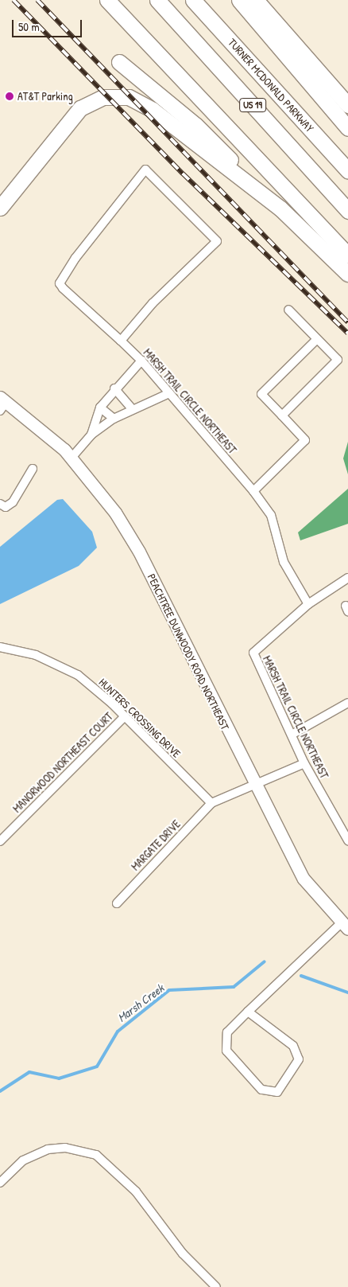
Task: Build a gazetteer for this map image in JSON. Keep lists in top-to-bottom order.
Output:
{
  "streets": {
    "highway": ["TURNER MCDONALD PARKWAY", "US 19"],
    "street": [
      "MARSH TRAIL CIRCLE NORTHEAST",
      "PEACHTREE DUNWOODY ROAD NORTHEAST",
      "HUNTERS CROSSING DRIVE",
      "MANORWOOD NORTHEAST COURT",
      "MARGATE DRIVE"
    ]
  },
  "crossings": [
    ["HUNTERS CROSSING DRIVE", "MANORWOOD NORTHEAST COURT"],
    ["HUNTERS CROSSING DRIVE", "MARGATE DRIVE"]
  ],
  "water": ["Marsh Creek"],
  "places": ["AT&T Parking"],
  "scale_bar": "50 m"
}
